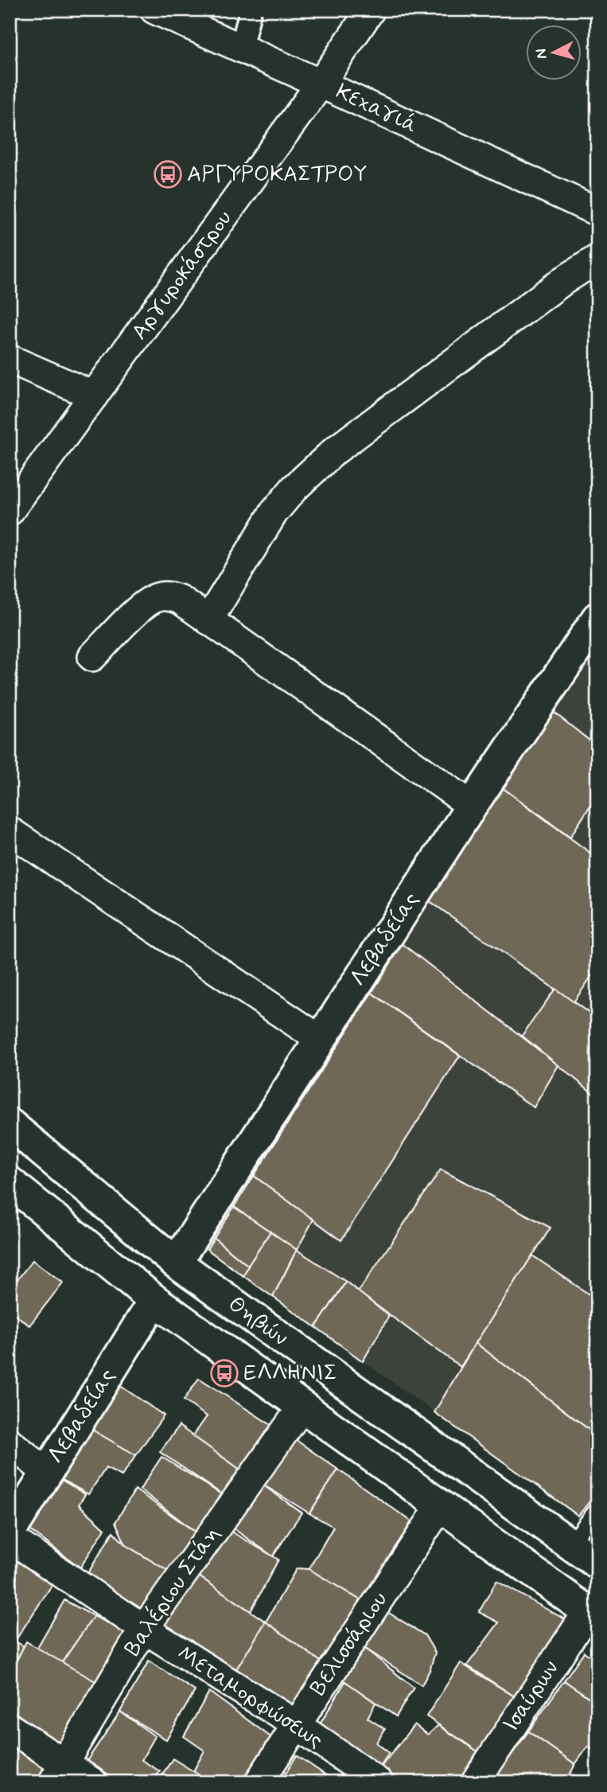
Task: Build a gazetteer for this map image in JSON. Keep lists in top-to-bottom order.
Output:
{
  "streets": {
    "main road": ["Λεβαδείας", "Θηβών"],
    "street": [
      "Κεχαγιά",
      "Αργυροκάστρου",
      "Βαλέριου Στάη",
      "Βελισσάριου",
      "Ισαύρων",
      "Μεταμορφώσεως"
    ]
  },
  "crossings": [
    ["Κεχαγιά", "Αργυροκάστρου"],
    ["Λεβαδείας", "Θηβών"],
    ["Θηβών", "Βαλέριου Στάη"],
    ["Θηβών", "Βελισσάριου"],
    ["Θηβών", "Ισαύρων"],
    ["Βαλέριου Στάη", "Μεταμορφώσεως"],
    ["Βελισσάριου", "Μεταμορφώσεως"]
  ],
  "places": {
    "bus stop": ["ΑΡΓΥΡΟΚΑΣΤΡΟΥ", "ΕΛΛΗΝΙΣ"]
  },
  "north": "left"
}
